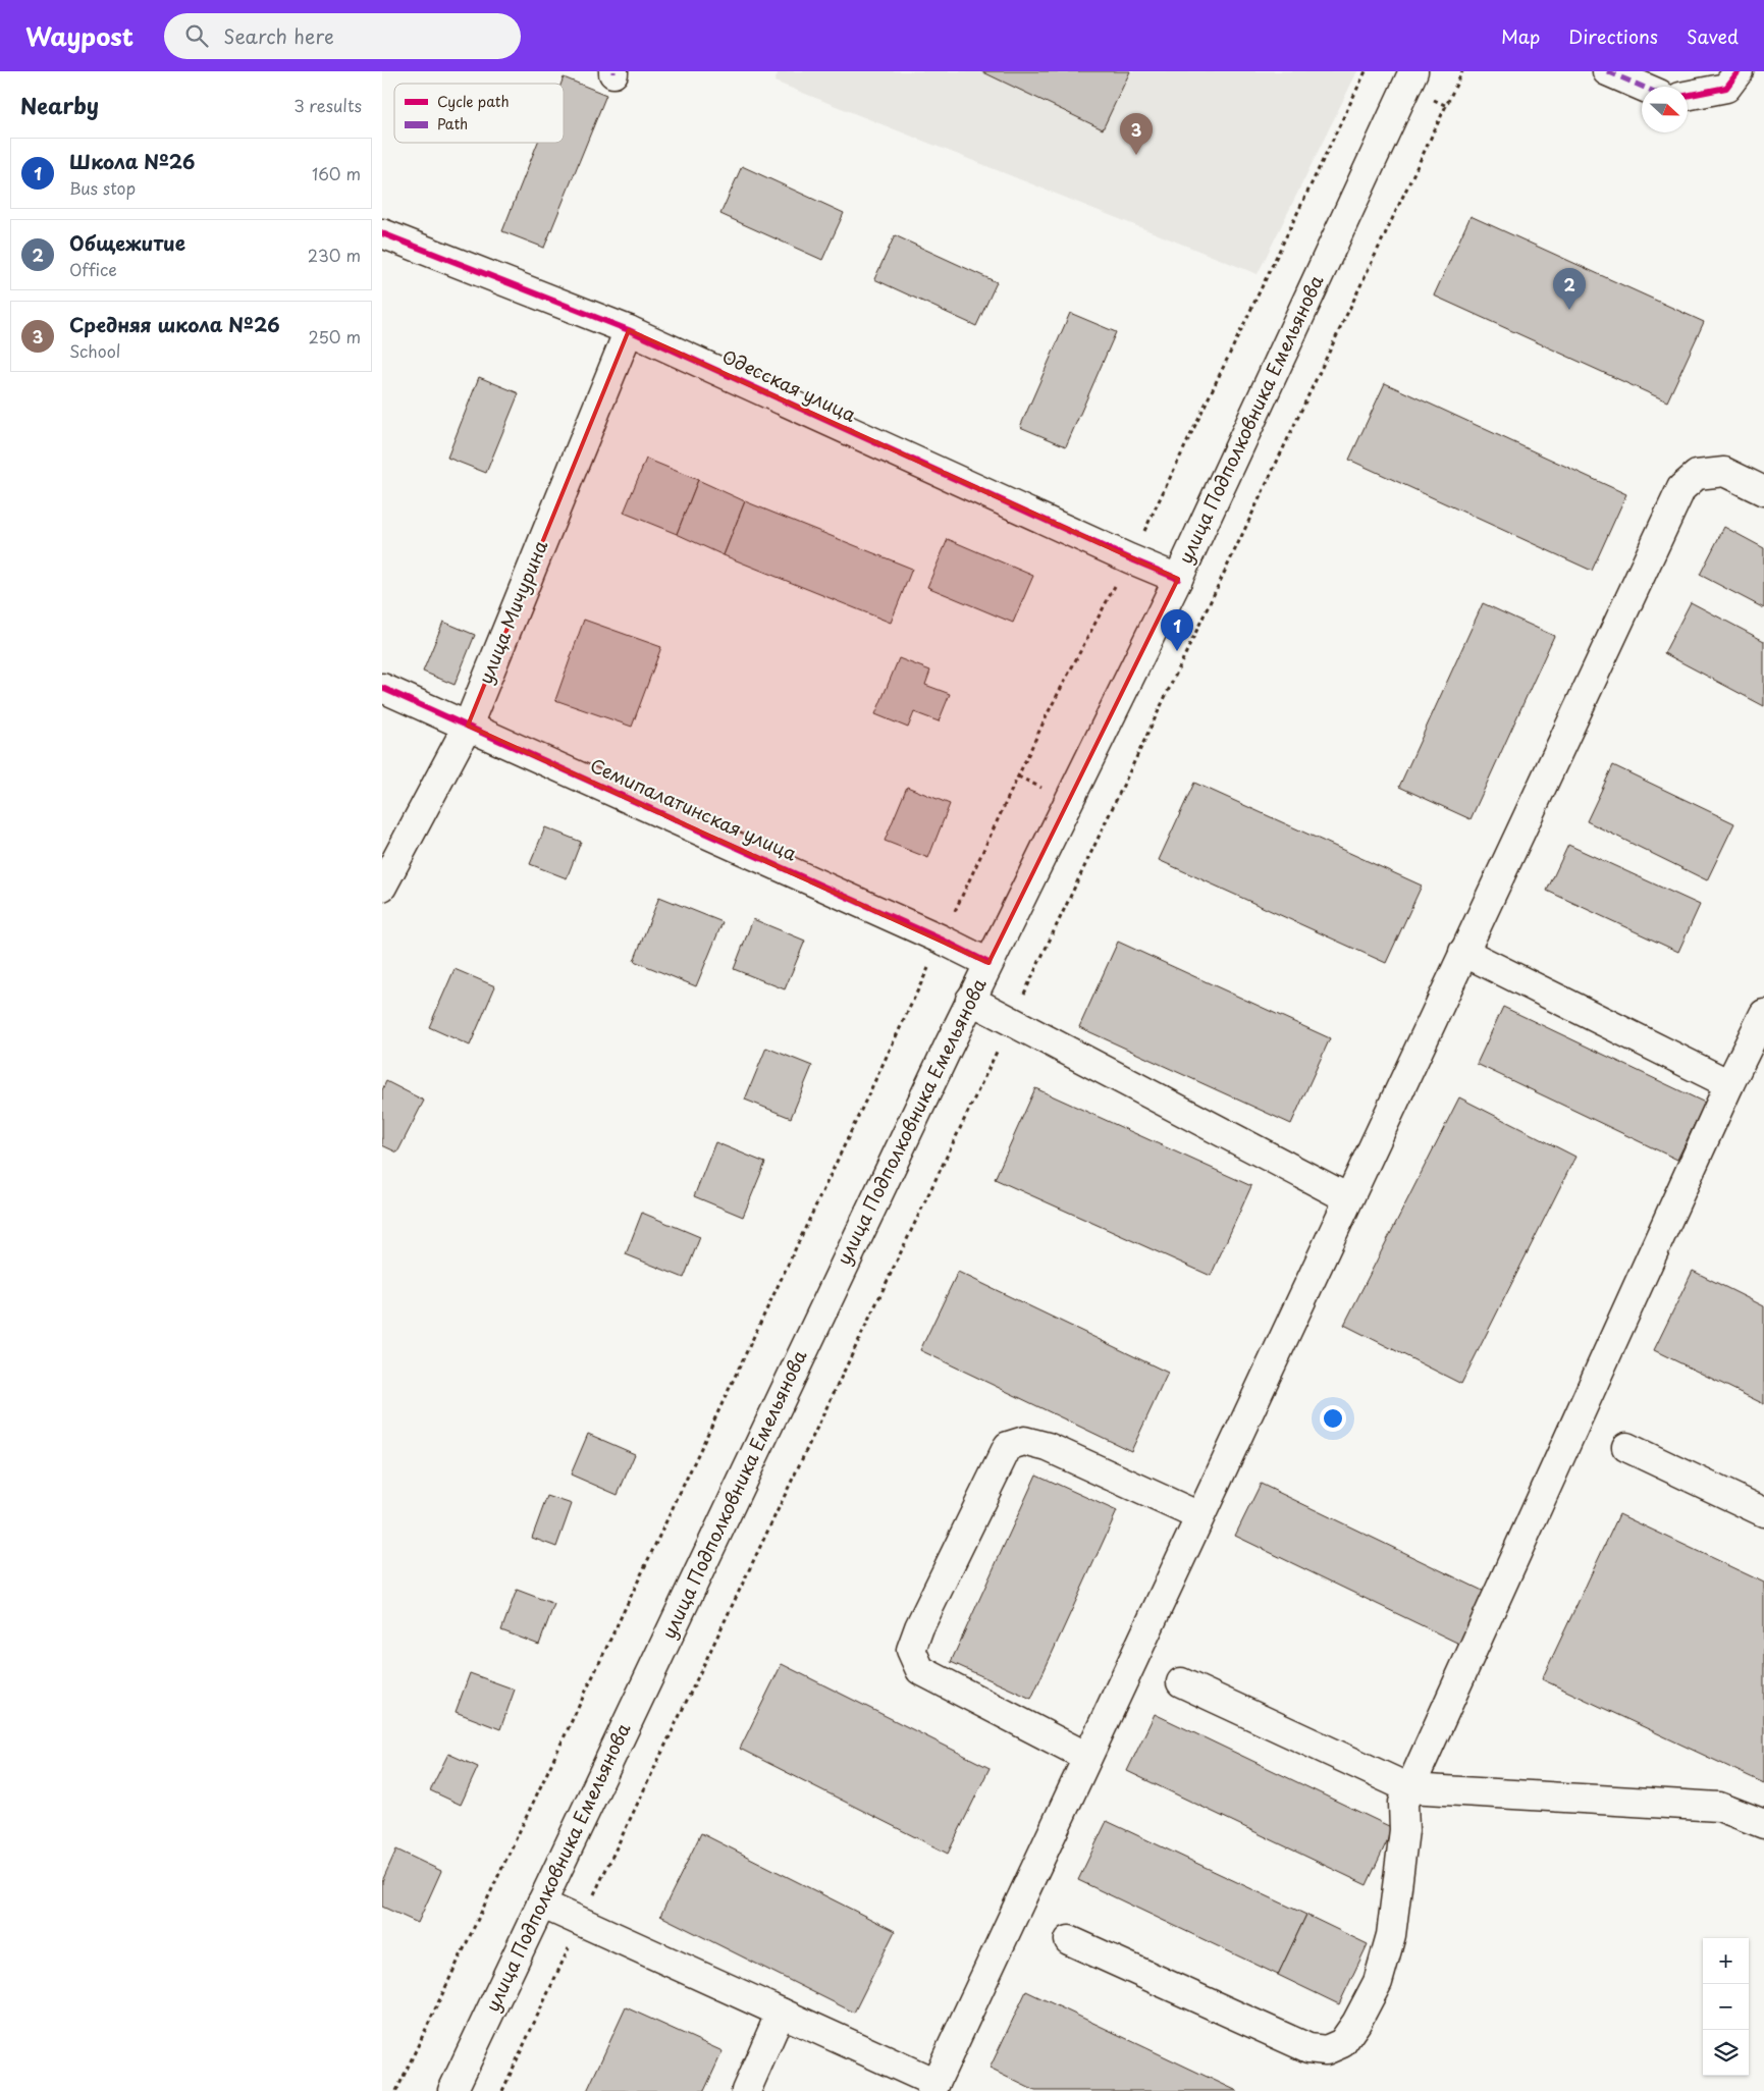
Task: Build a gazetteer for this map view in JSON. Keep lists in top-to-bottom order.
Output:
{
  "streets": {
    "street": [
      "Одесская улица",
      "улица Подполковника Емельянова",
      "улица Мичурина",
      "Семипалатинская улица"
    ]
  },
  "crossings": [
    ["Одесская улица", "улица Подполковника Емельянова"],
    ["Одесская улица", "улица Мичурина"],
    ["улица Подполковника Емельянова", "Семипалатинская улица"],
    ["улица Мичурина", "Семипалатинская улица"]
  ],
  "legend": ["Cycle path", "Path"],
  "north": "right",
  "page": {
    "header": "Waypost",
    "search": "Search here",
    "nav": ["Map", "Directions", "Saved"],
    "heading": ["Nearby", "3 results"],
    "pins": ["3", "2", "1"],
    "list": [
      {
        "mark": "1",
        "name": "Школа №26",
        "note": "Bus stop",
        "value": "160 m"
      },
      {
        "mark": "2",
        "name": "Общежитие",
        "note": "Office",
        "value": "230 m"
      },
      {
        "mark": "3",
        "name": "Средняя школа №26",
        "note": "School",
        "value": "250 m"
      }
    ],
    "map_buttons": ["+", "−"]
  }
}
